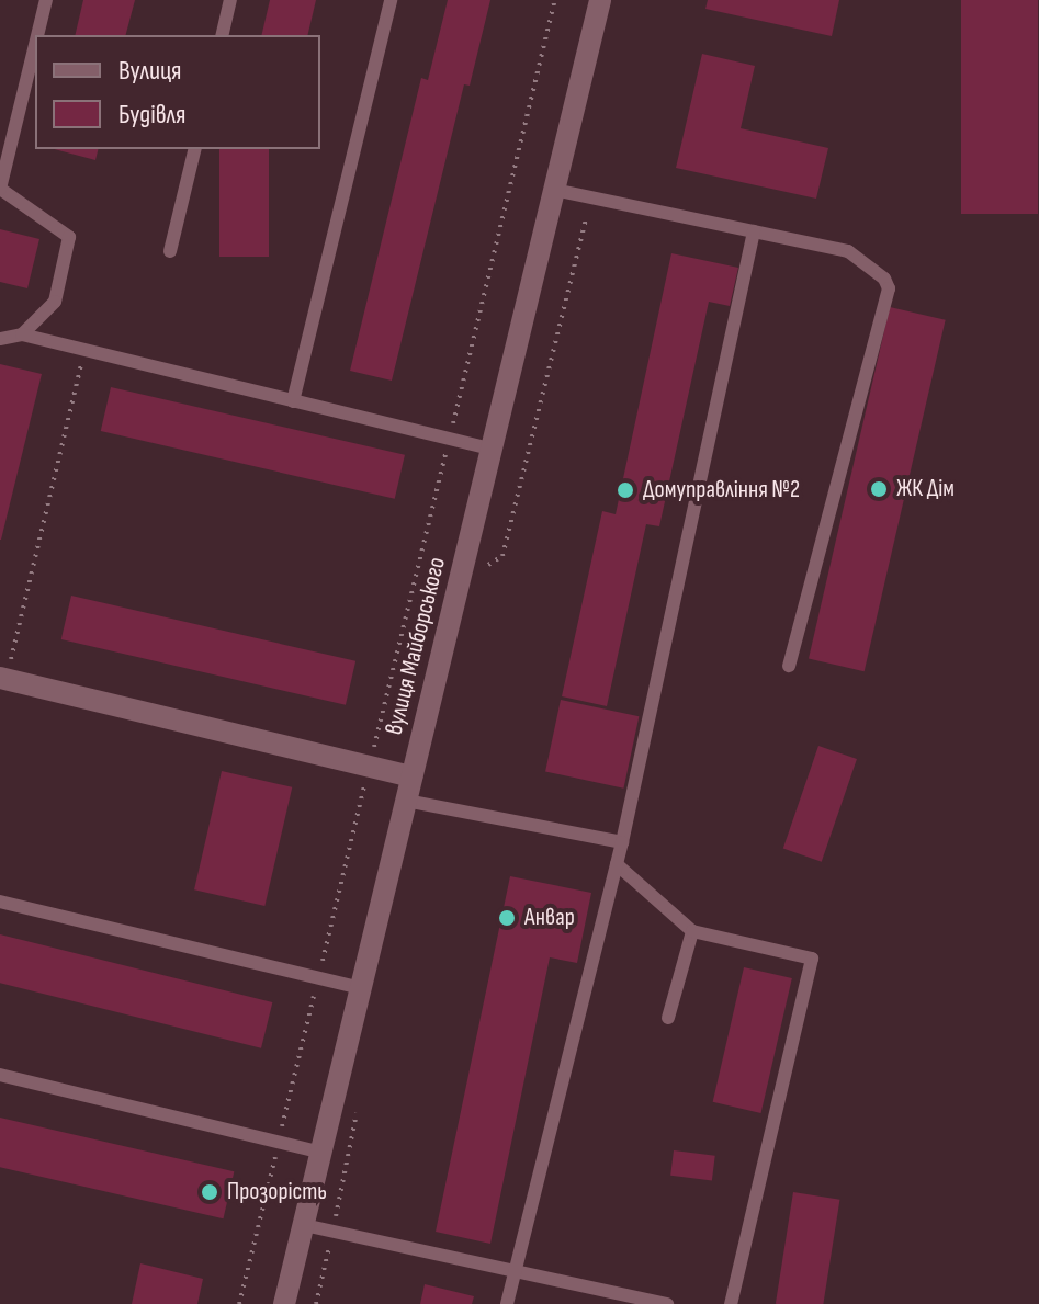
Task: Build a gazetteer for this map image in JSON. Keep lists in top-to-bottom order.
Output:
{
  "streets": {
    "street": ["вулиця Майборського"]
  },
  "places": [
    "ЖК Дім",
    "Домуправління №2",
    "Анвар",
    "Прозорість"
  ],
  "legend": ["Вулиця", "Будівля"]
}
